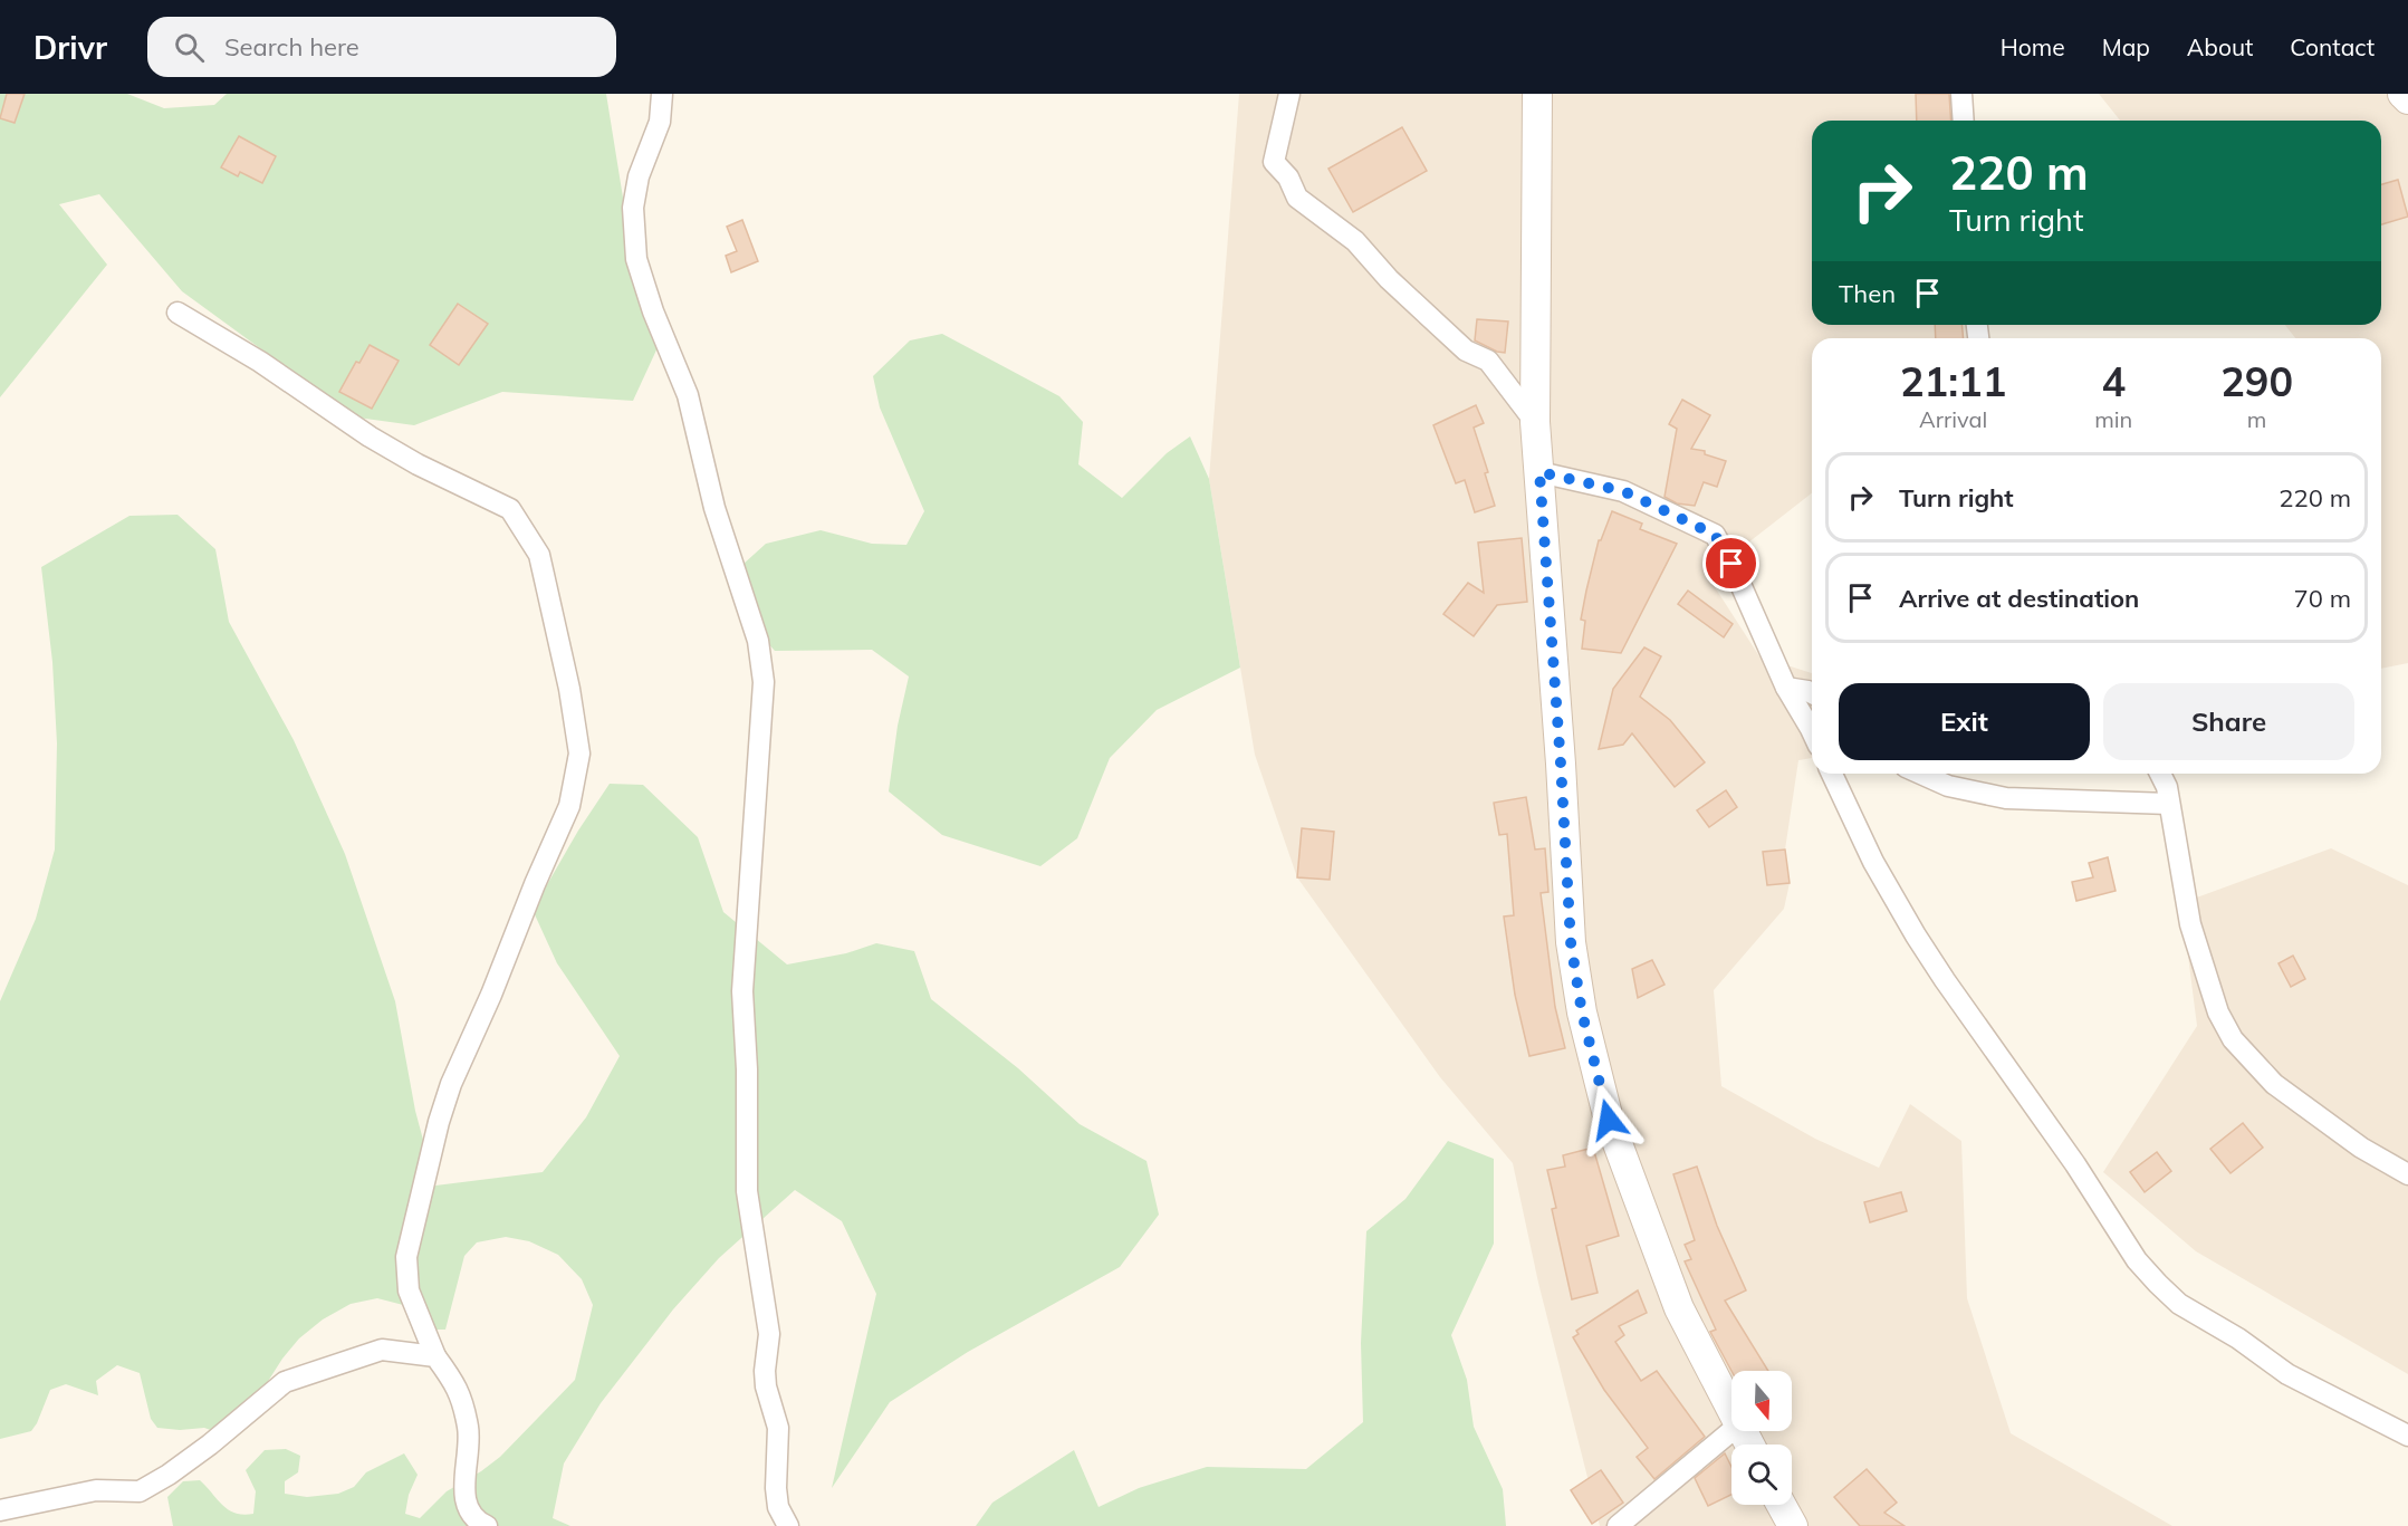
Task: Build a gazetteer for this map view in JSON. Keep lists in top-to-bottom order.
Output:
{
  "north": "bottom",
  "page": {
    "header": "Drivr",
    "search": "Search here",
    "nav": [
      "Home",
      "Map",
      "About",
      "Contact"
    ],
    "turn": ["220 m", "Turn right"],
    "then": "Then",
    "eta": [
      "21:11",
      "Arrival",
      "4",
      "min",
      "290",
      "m"
    ],
    "list": [
      {
        "name": "Turn right",
        "value": "220 m"
      },
      {
        "name": "Arrive at destination",
        "value": "70 m"
      }
    ],
    "buttons": ["Exit", "Share"]
  }
}
